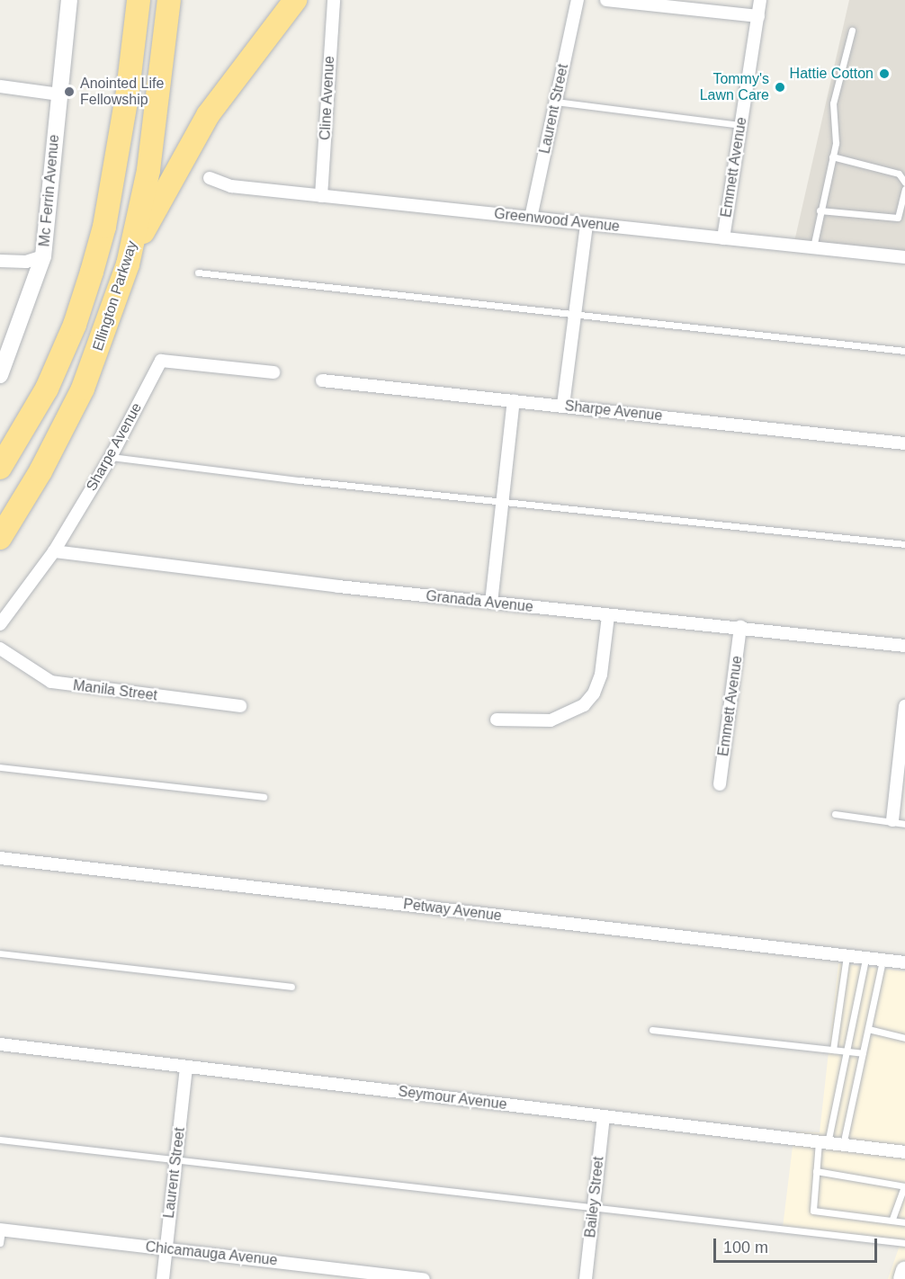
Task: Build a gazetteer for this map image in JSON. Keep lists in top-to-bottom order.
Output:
{
  "streets": {
    "highway": ["Ellington Parkway"],
    "street": [
      "Cline Avenue",
      "Laurent Street",
      "Emmett Avenue",
      "Mc Ferrin Avenue",
      "Greenwood Avenue",
      "Sharpe Avenue",
      "Granada Avenue",
      "Manila Street",
      "Petway Avenue",
      "Seymour Avenue",
      "Bailey Street",
      "Chicamauga Avenue"
    ]
  },
  "crossings": [
    ["Cline Avenue", "Greenwood Avenue"],
    ["Laurent Street", "Greenwood Avenue"],
    ["Laurent Street", "Seymour Avenue"],
    ["Laurent Street", "Chicamauga Avenue"],
    ["Emmett Avenue", "Greenwood Avenue"],
    ["Emmett Avenue", "Granada Avenue"],
    ["Sharpe Avenue", "Granada Avenue"],
    ["Seymour Avenue", "Bailey Street"]
  ],
  "places": ["Hattie Cotton", "Tommy's Lawn Care", "Anointed Life Fellowship"],
  "scale_bar": "100 m"
}
